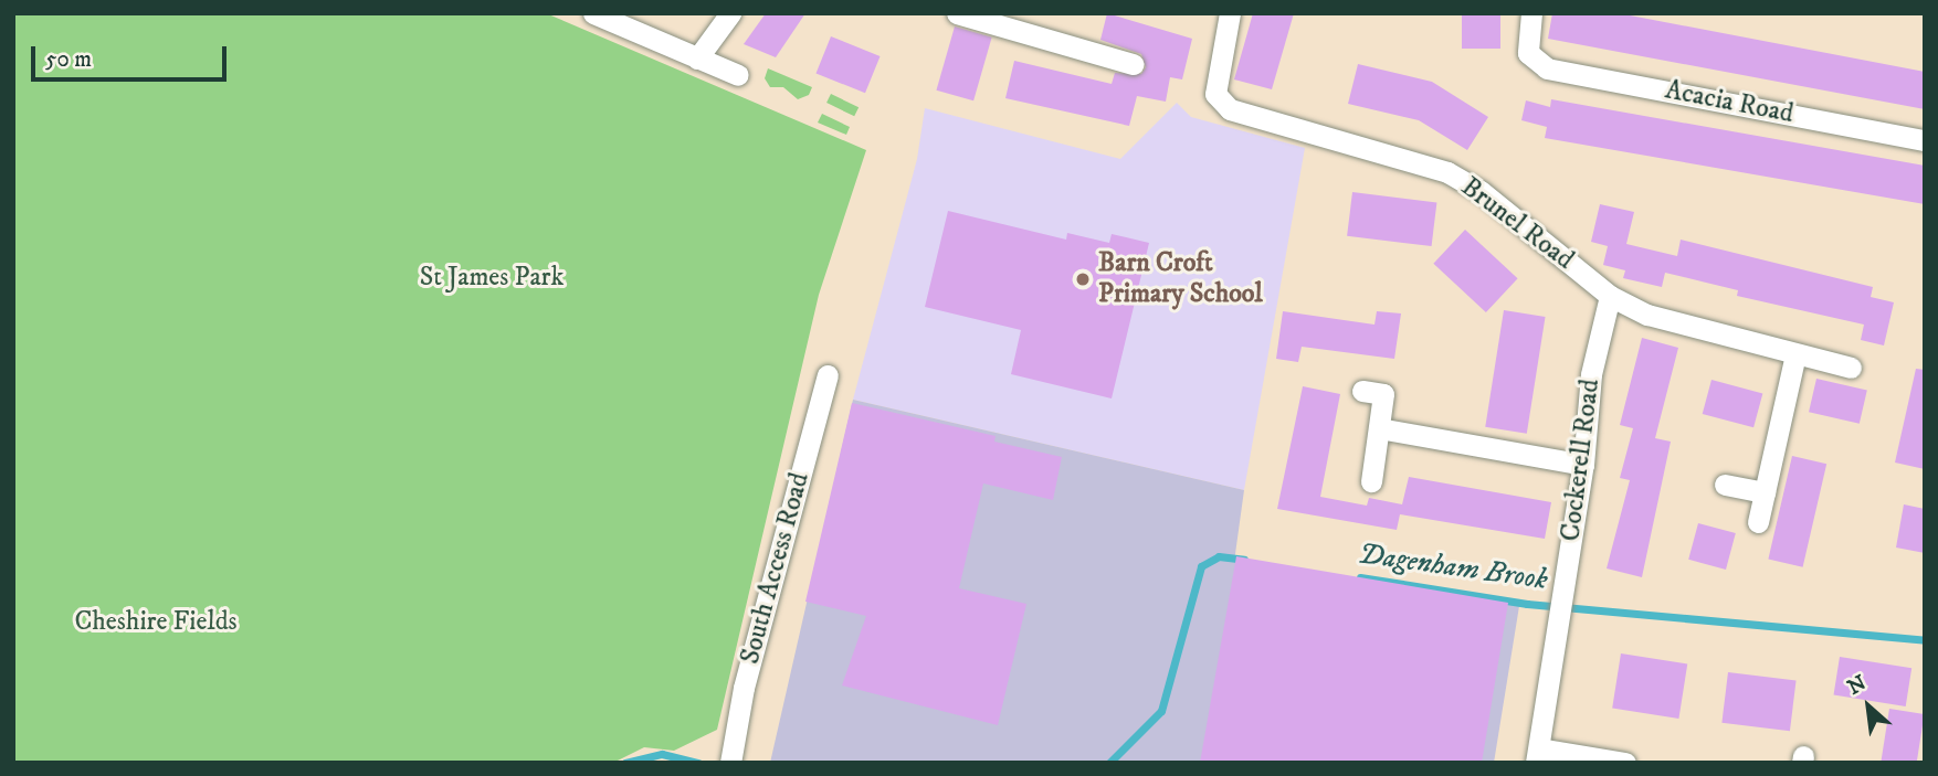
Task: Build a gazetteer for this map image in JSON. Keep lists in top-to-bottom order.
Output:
{
  "streets": {
    "street": [
      "Acacia Road",
      "Brunel Road",
      "Cockerell Road",
      "South Access Road"
    ]
  },
  "crossings": [
    ["Brunel Road", "Cockerell Road"]
  ],
  "water": ["Dagenham Brook"],
  "parks": ["St James Park", "Cheshire Fields"],
  "places": ["Barn Croft Primary School"],
  "scale_bar": "50 m",
  "north": "top left"
}
